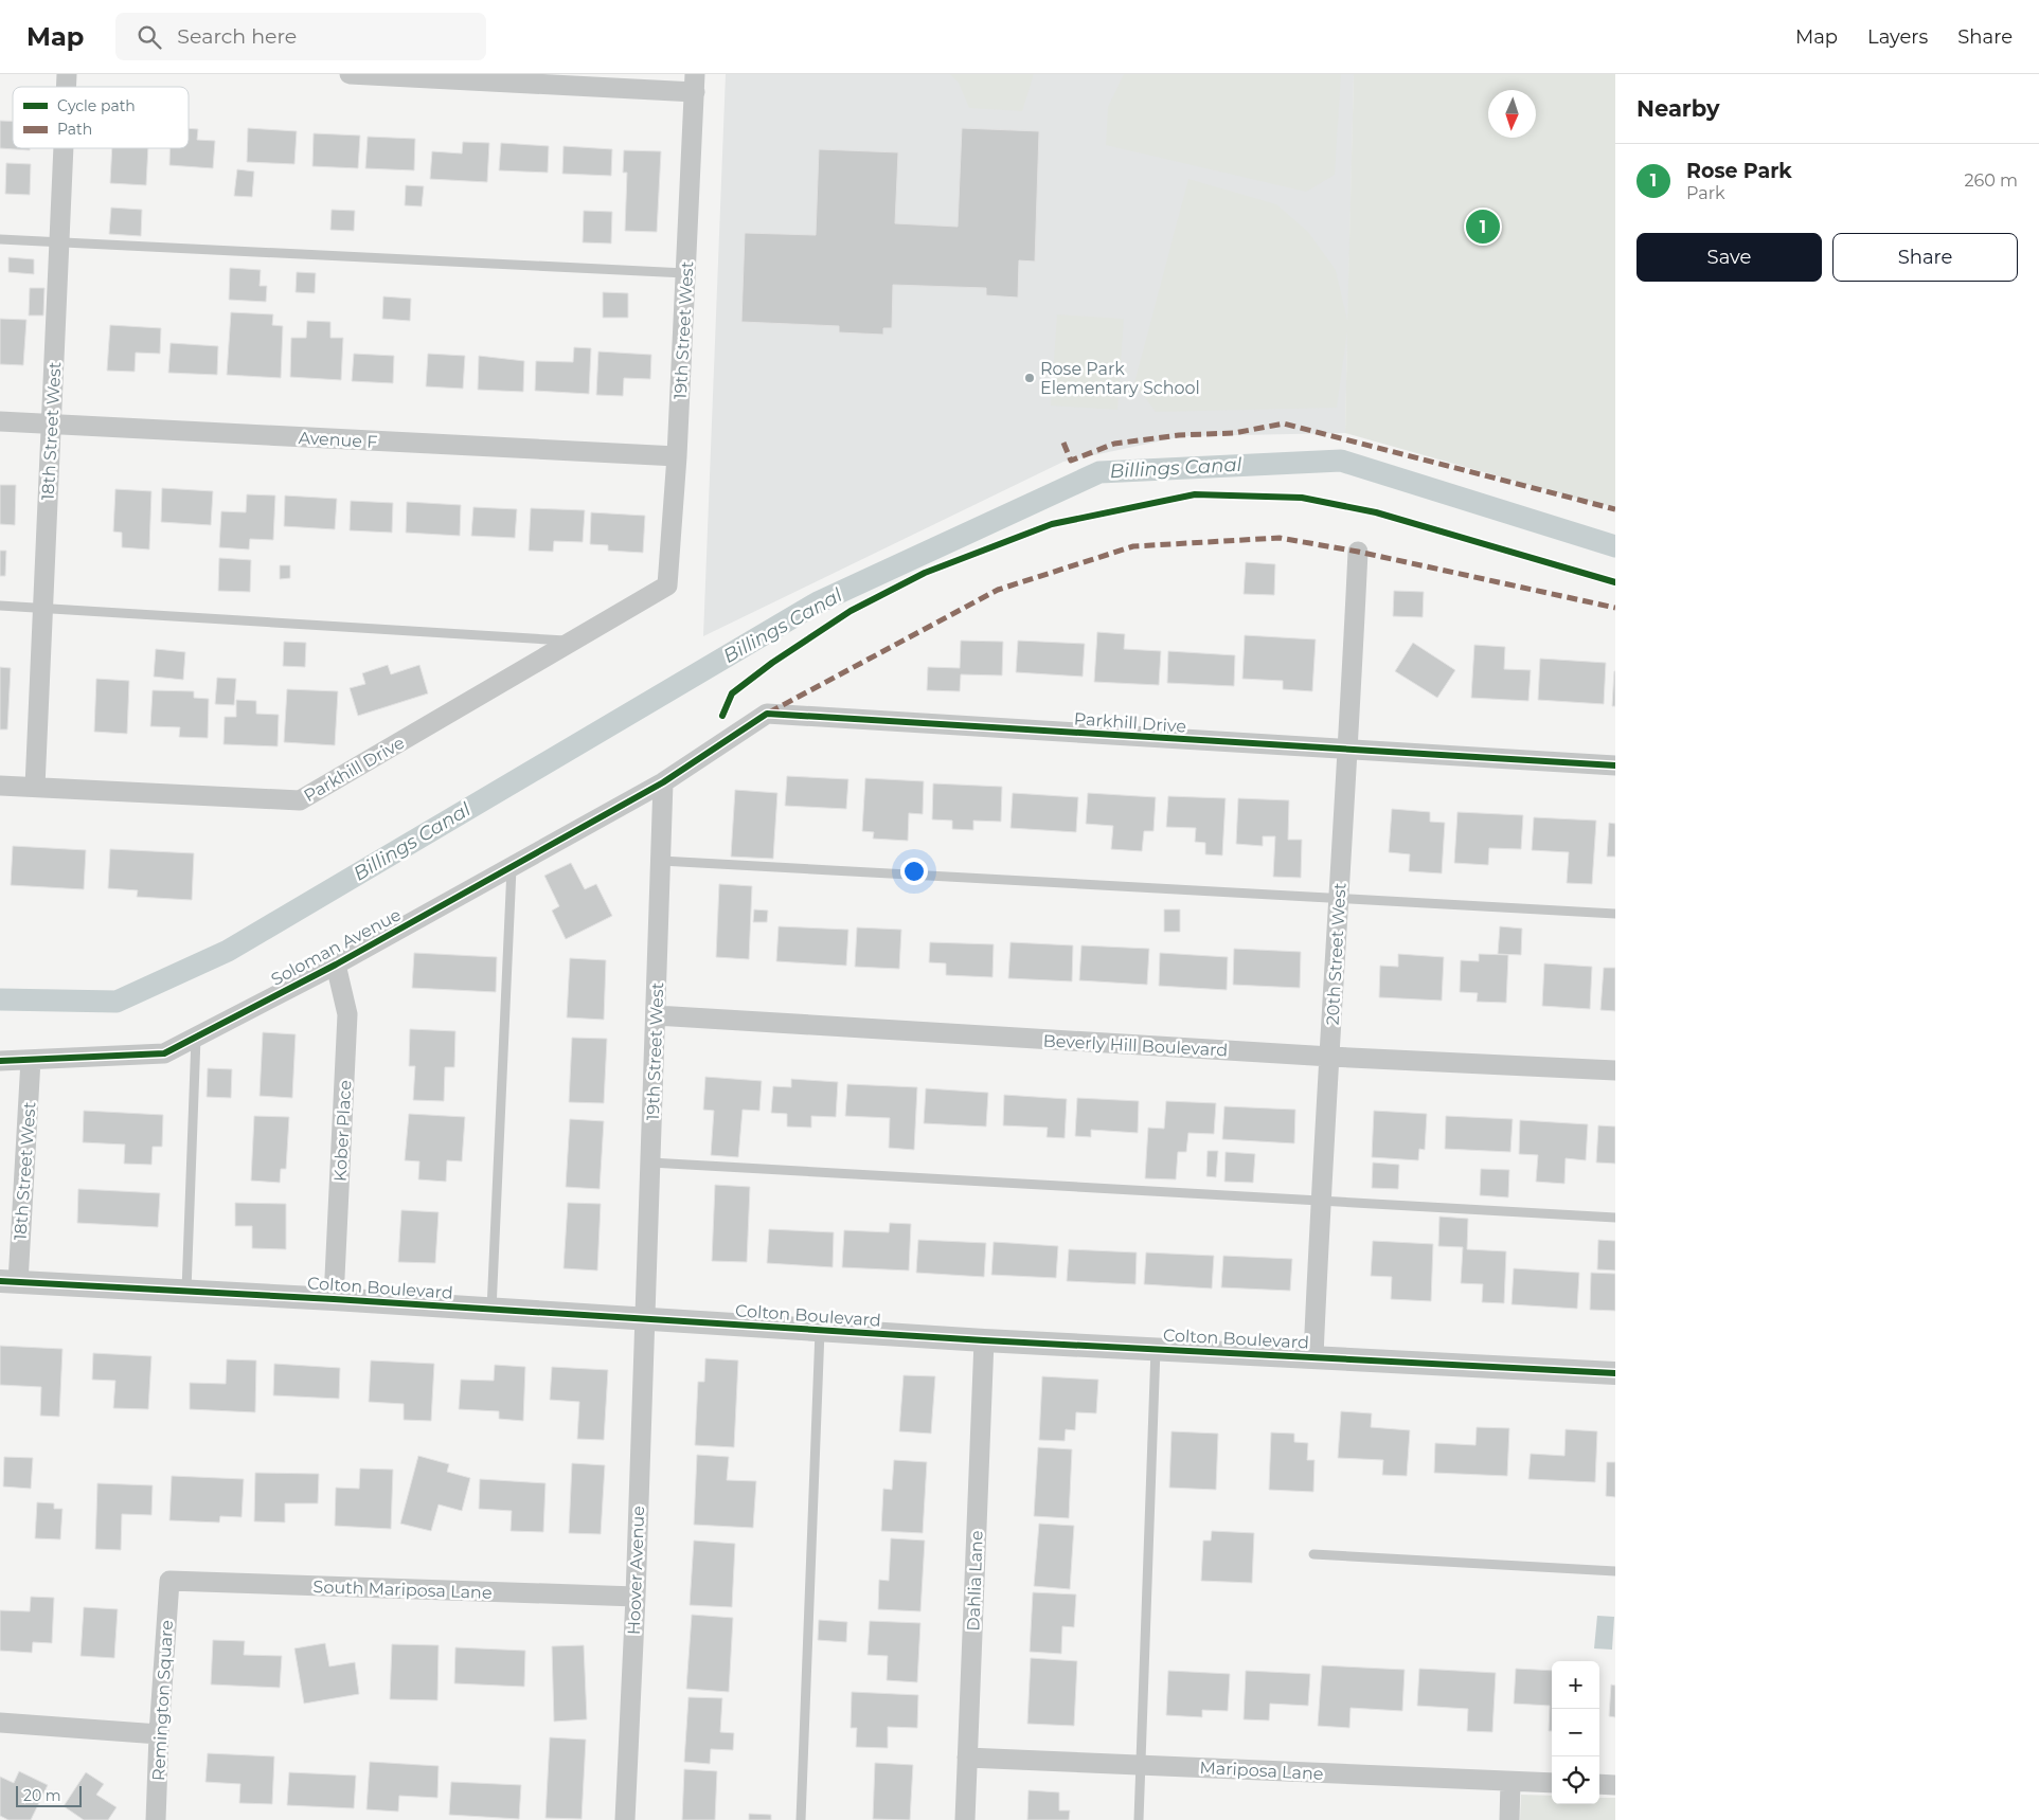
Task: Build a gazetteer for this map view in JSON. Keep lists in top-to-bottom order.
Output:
{
  "streets": {
    "street": [
      "19th Street West",
      "18th Street West",
      "Avenue F",
      "Parkhill Drive",
      "Soloman Avenue",
      "20th Street West",
      "Beverly Hill Boulevard",
      "Kober Place",
      "Colton Boulevard",
      "Hoover Avenue",
      "Dahlia Lane",
      "South Mariposa Lane",
      "Remington Square",
      "Mariposa Lane"
    ]
  },
  "crossings": [
    ["19th Street West", "Avenue F"],
    ["19th Street West", "Parkhill Drive"],
    ["19th Street West", "Soloman Avenue"],
    ["19th Street West", "Beverly Hill Boulevard"],
    ["19th Street West", "Colton Boulevard"],
    ["19th Street West", "Hoover Avenue"],
    ["18th Street West", "Avenue F"],
    ["18th Street West", "Parkhill Drive"],
    ["18th Street West", "Soloman Avenue"],
    ["18th Street West", "Colton Boulevard"],
    ["Parkhill Drive", "Soloman Avenue"],
    ["Parkhill Drive", "20th Street West"],
    ["Soloman Avenue", "Kober Place"],
    ["20th Street West", "Beverly Hill Boulevard"],
    ["20th Street West", "Colton Boulevard"],
    ["Kober Place", "Colton Boulevard"],
    ["Colton Boulevard", "Hoover Avenue"],
    ["Colton Boulevard", "Dahlia Lane"],
    ["Hoover Avenue", "South Mariposa Lane"],
    ["Dahlia Lane", "Mariposa Lane"],
    ["South Mariposa Lane", "Remington Square"]
  ],
  "water": ["Billings Canal"],
  "places": ["Rose Park Elementary School"],
  "legend": ["Cycle path", "Path"],
  "scale_bar": "20 m",
  "north": "bottom",
  "page": {
    "header": "Map",
    "search": "Search here",
    "nav": ["Map", "Layers", "Share"],
    "heading": "Nearby",
    "list": [
      {
        "mark": "1",
        "name": "Rose Park",
        "note": "Park",
        "value": "260 m"
      }
    ],
    "pins": "1",
    "buttons": ["Save", "Share"],
    "map_buttons": ["+", "−"],
    "scale": "20 m"
  }
}
